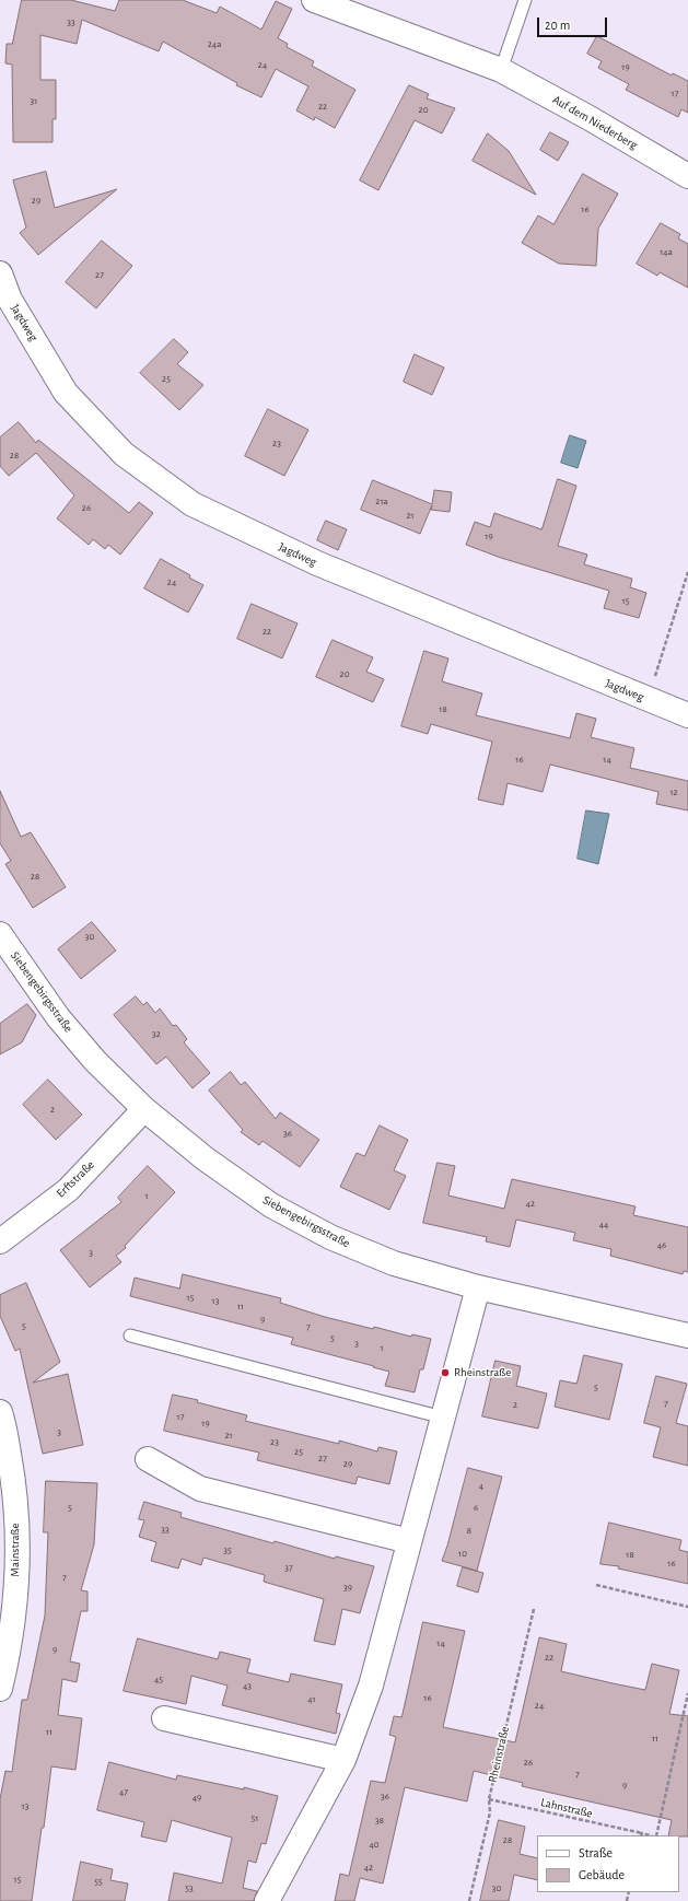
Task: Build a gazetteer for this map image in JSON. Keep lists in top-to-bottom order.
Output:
{
  "streets": {
    "street": [
      "Auf dem Niederberg",
      "Jagdweg",
      "Siebengebirgsstraße",
      "Erftstraße",
      "Mainstraße"
    ],
    "path": ["Rheinstraße", "Lahnstraße"]
  },
  "crossings": [
    ["Siebengebirgsstraße", "Erftstraße"],
    ["Rheinstraße", "Lahnstraße"]
  ],
  "places": ["Rheinstraße"],
  "house_numbers": [
    "33",
    "24a",
    "24",
    "19",
    "17",
    "31",
    "22",
    "20",
    "29",
    "16",
    "14a",
    "27",
    "25",
    "23",
    "28",
    "21a",
    "26",
    "21",
    "19",
    "24",
    "15",
    "22",
    "20",
    "18",
    "16",
    "14",
    "12",
    "28",
    "30",
    "32",
    "2",
    "36",
    "1",
    "42",
    "44",
    "46",
    "3",
    "15",
    "13",
    "11",
    "9",
    "5",
    "7",
    "5",
    "3",
    "1",
    "5",
    "7",
    "2",
    "17",
    "19",
    "3",
    "21",
    "23",
    "25",
    "27",
    "29",
    "4",
    "5",
    "6",
    "33",
    "8",
    "35",
    "10",
    "18",
    "16",
    "37",
    "7",
    "39",
    "14",
    "9",
    "22",
    "45",
    "43",
    "16",
    "41",
    "24",
    "11",
    "11",
    "26",
    "7",
    "9",
    "47",
    "36",
    "49",
    "13",
    "51",
    "38",
    "28",
    "40",
    "42",
    "15",
    "55",
    "53",
    "30"
  ],
  "legend": ["Straße", "Gebäude"],
  "scale_bar": "20 m"
}
